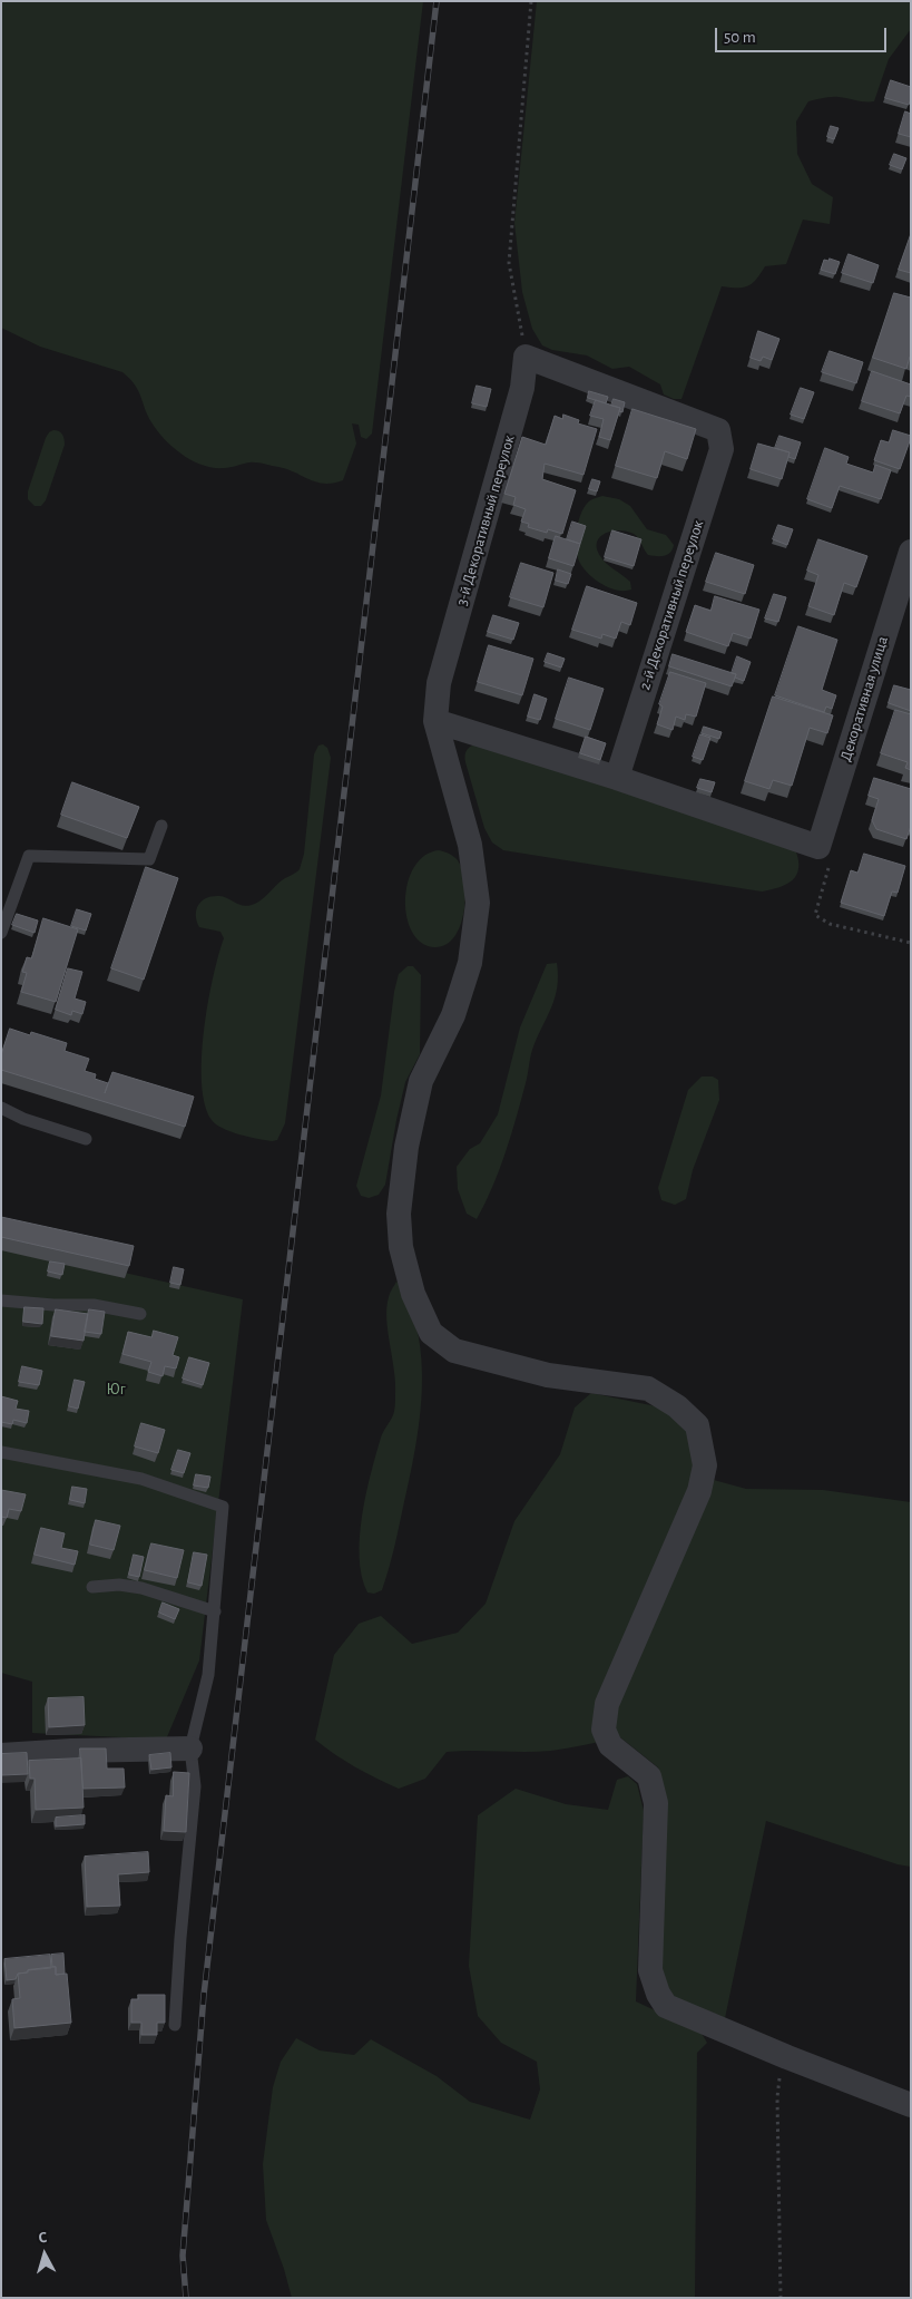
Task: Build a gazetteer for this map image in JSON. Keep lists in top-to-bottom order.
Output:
{
  "streets": {
    "street": ["3-й Декоративный переулок", "2-й Декоративный переулок", "Декоративная улица"]
  },
  "crossings": [
    ["3-й Декоративный переулок", "2-й Декоративный переулок"]
  ],
  "parks": ["Юг"],
  "scale_bar": "50 m",
  "north": "top"
}
